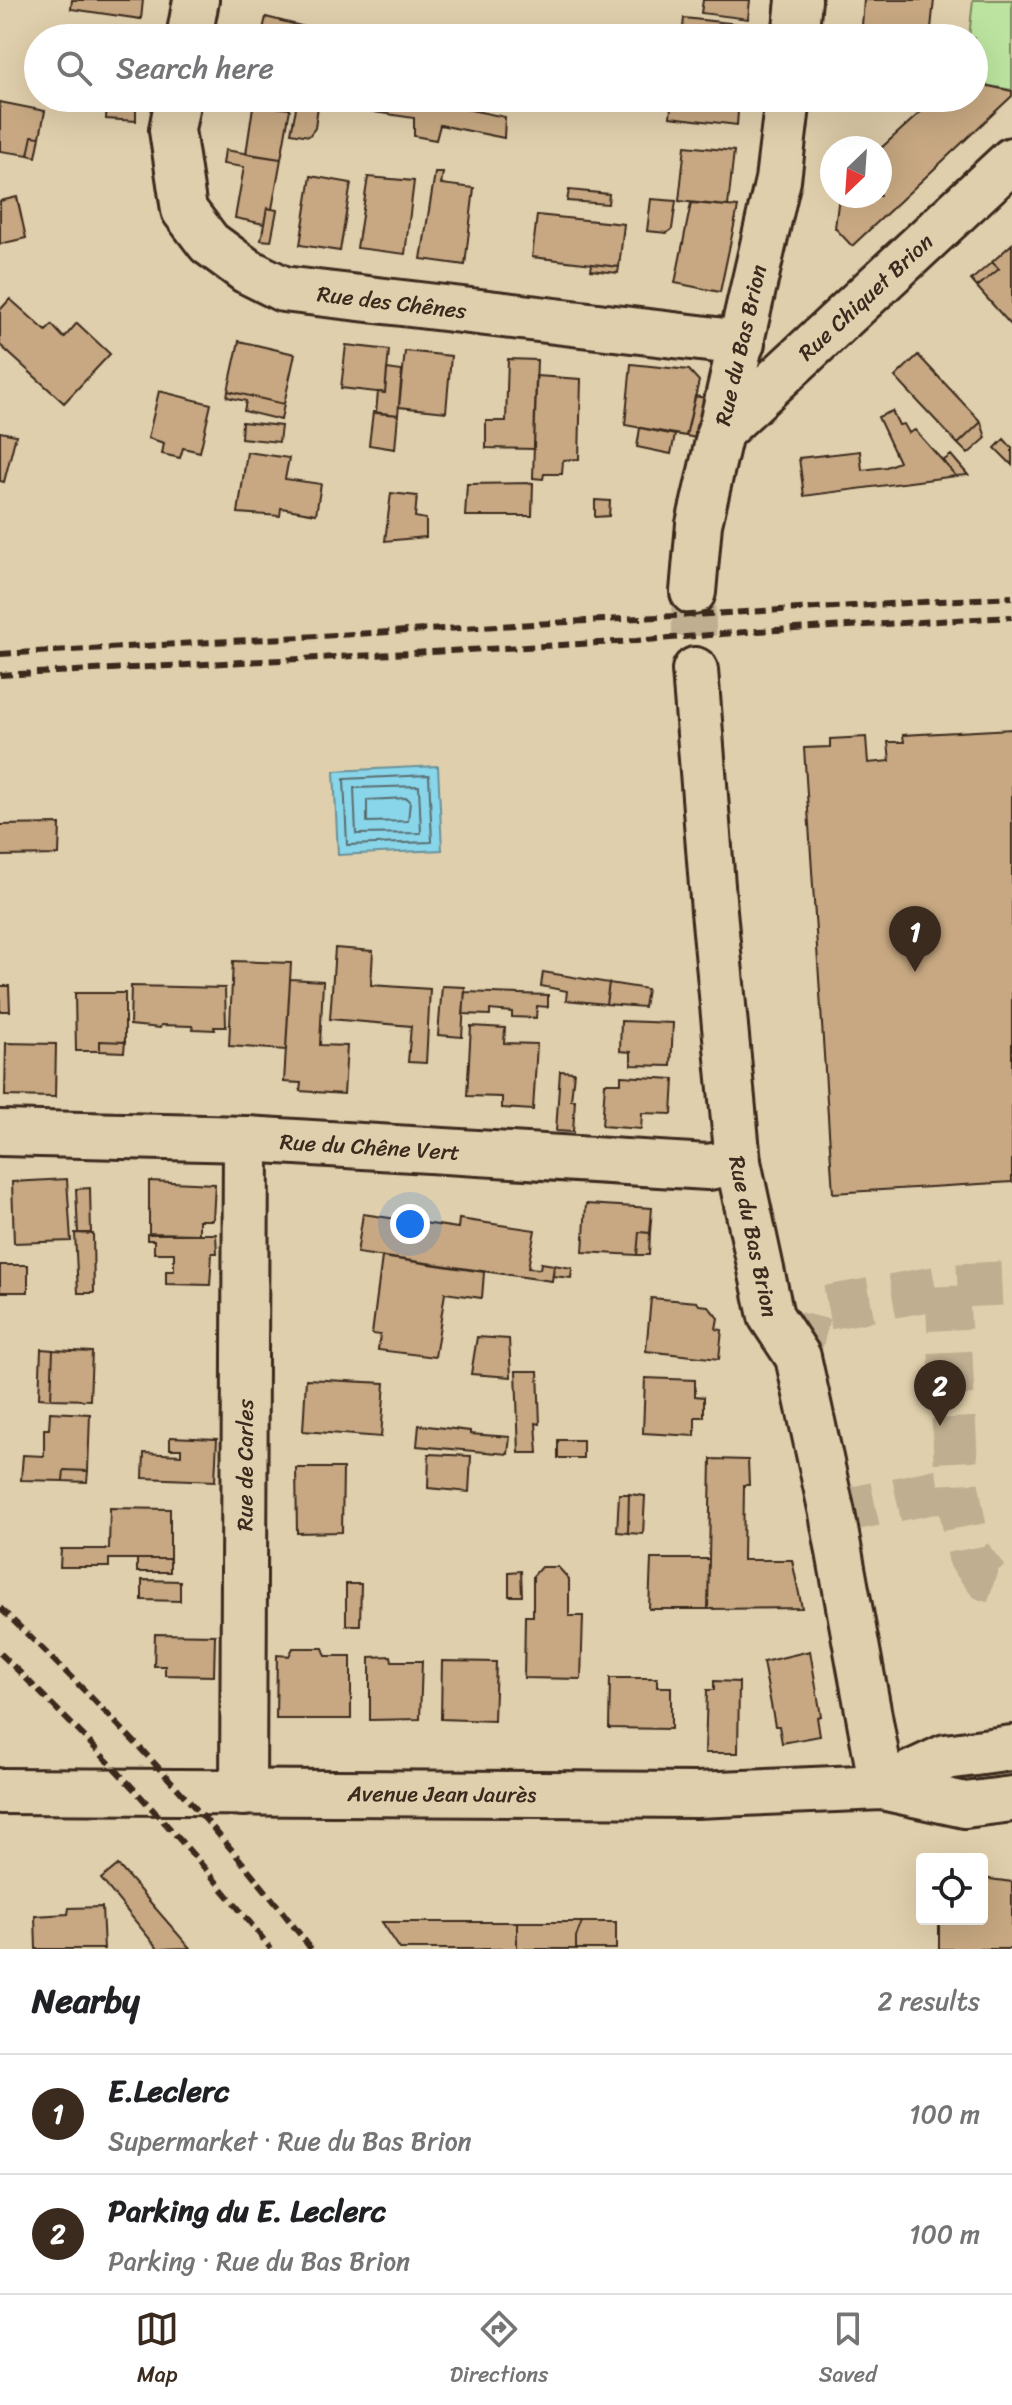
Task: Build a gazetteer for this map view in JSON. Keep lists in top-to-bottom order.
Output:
{
  "streets": {
    "street": [
      "Rue Chiquet Brion",
      "Rue des Chênes",
      "Rue du Bas Brion",
      "Rue du Chêne Vert",
      "Rue de Carles",
      "Avenue Jean Jaurès"
    ]
  },
  "crossings": [
    ["Rue Chiquet Brion", "Rue du Bas Brion"],
    ["Rue des Chênes", "Rue du Bas Brion"],
    ["Rue du Bas Brion", "Rue du Chêne Vert"],
    ["Rue du Bas Brion", "Avenue Jean Jaurès"],
    ["Rue du Chêne Vert", "Rue de Carles"],
    ["Rue de Carles", "Avenue Jean Jaurès"]
  ],
  "north": "bottom left",
  "page": {
    "search": "Search here",
    "pins": ["1", "2"],
    "heading": ["Nearby", "2 results"],
    "list": [
      {
        "mark": "1",
        "name": "E.Leclerc",
        "note": "Supermarket · Rue du Bas Brion",
        "value": "100 m"
      },
      {
        "mark": "2",
        "name": "Parking du E. Leclerc",
        "note": "Parking · Rue du Bas Brion",
        "value": "100 m"
      }
    ],
    "nav": ["Map", "Directions", "Saved"]
  }
}
